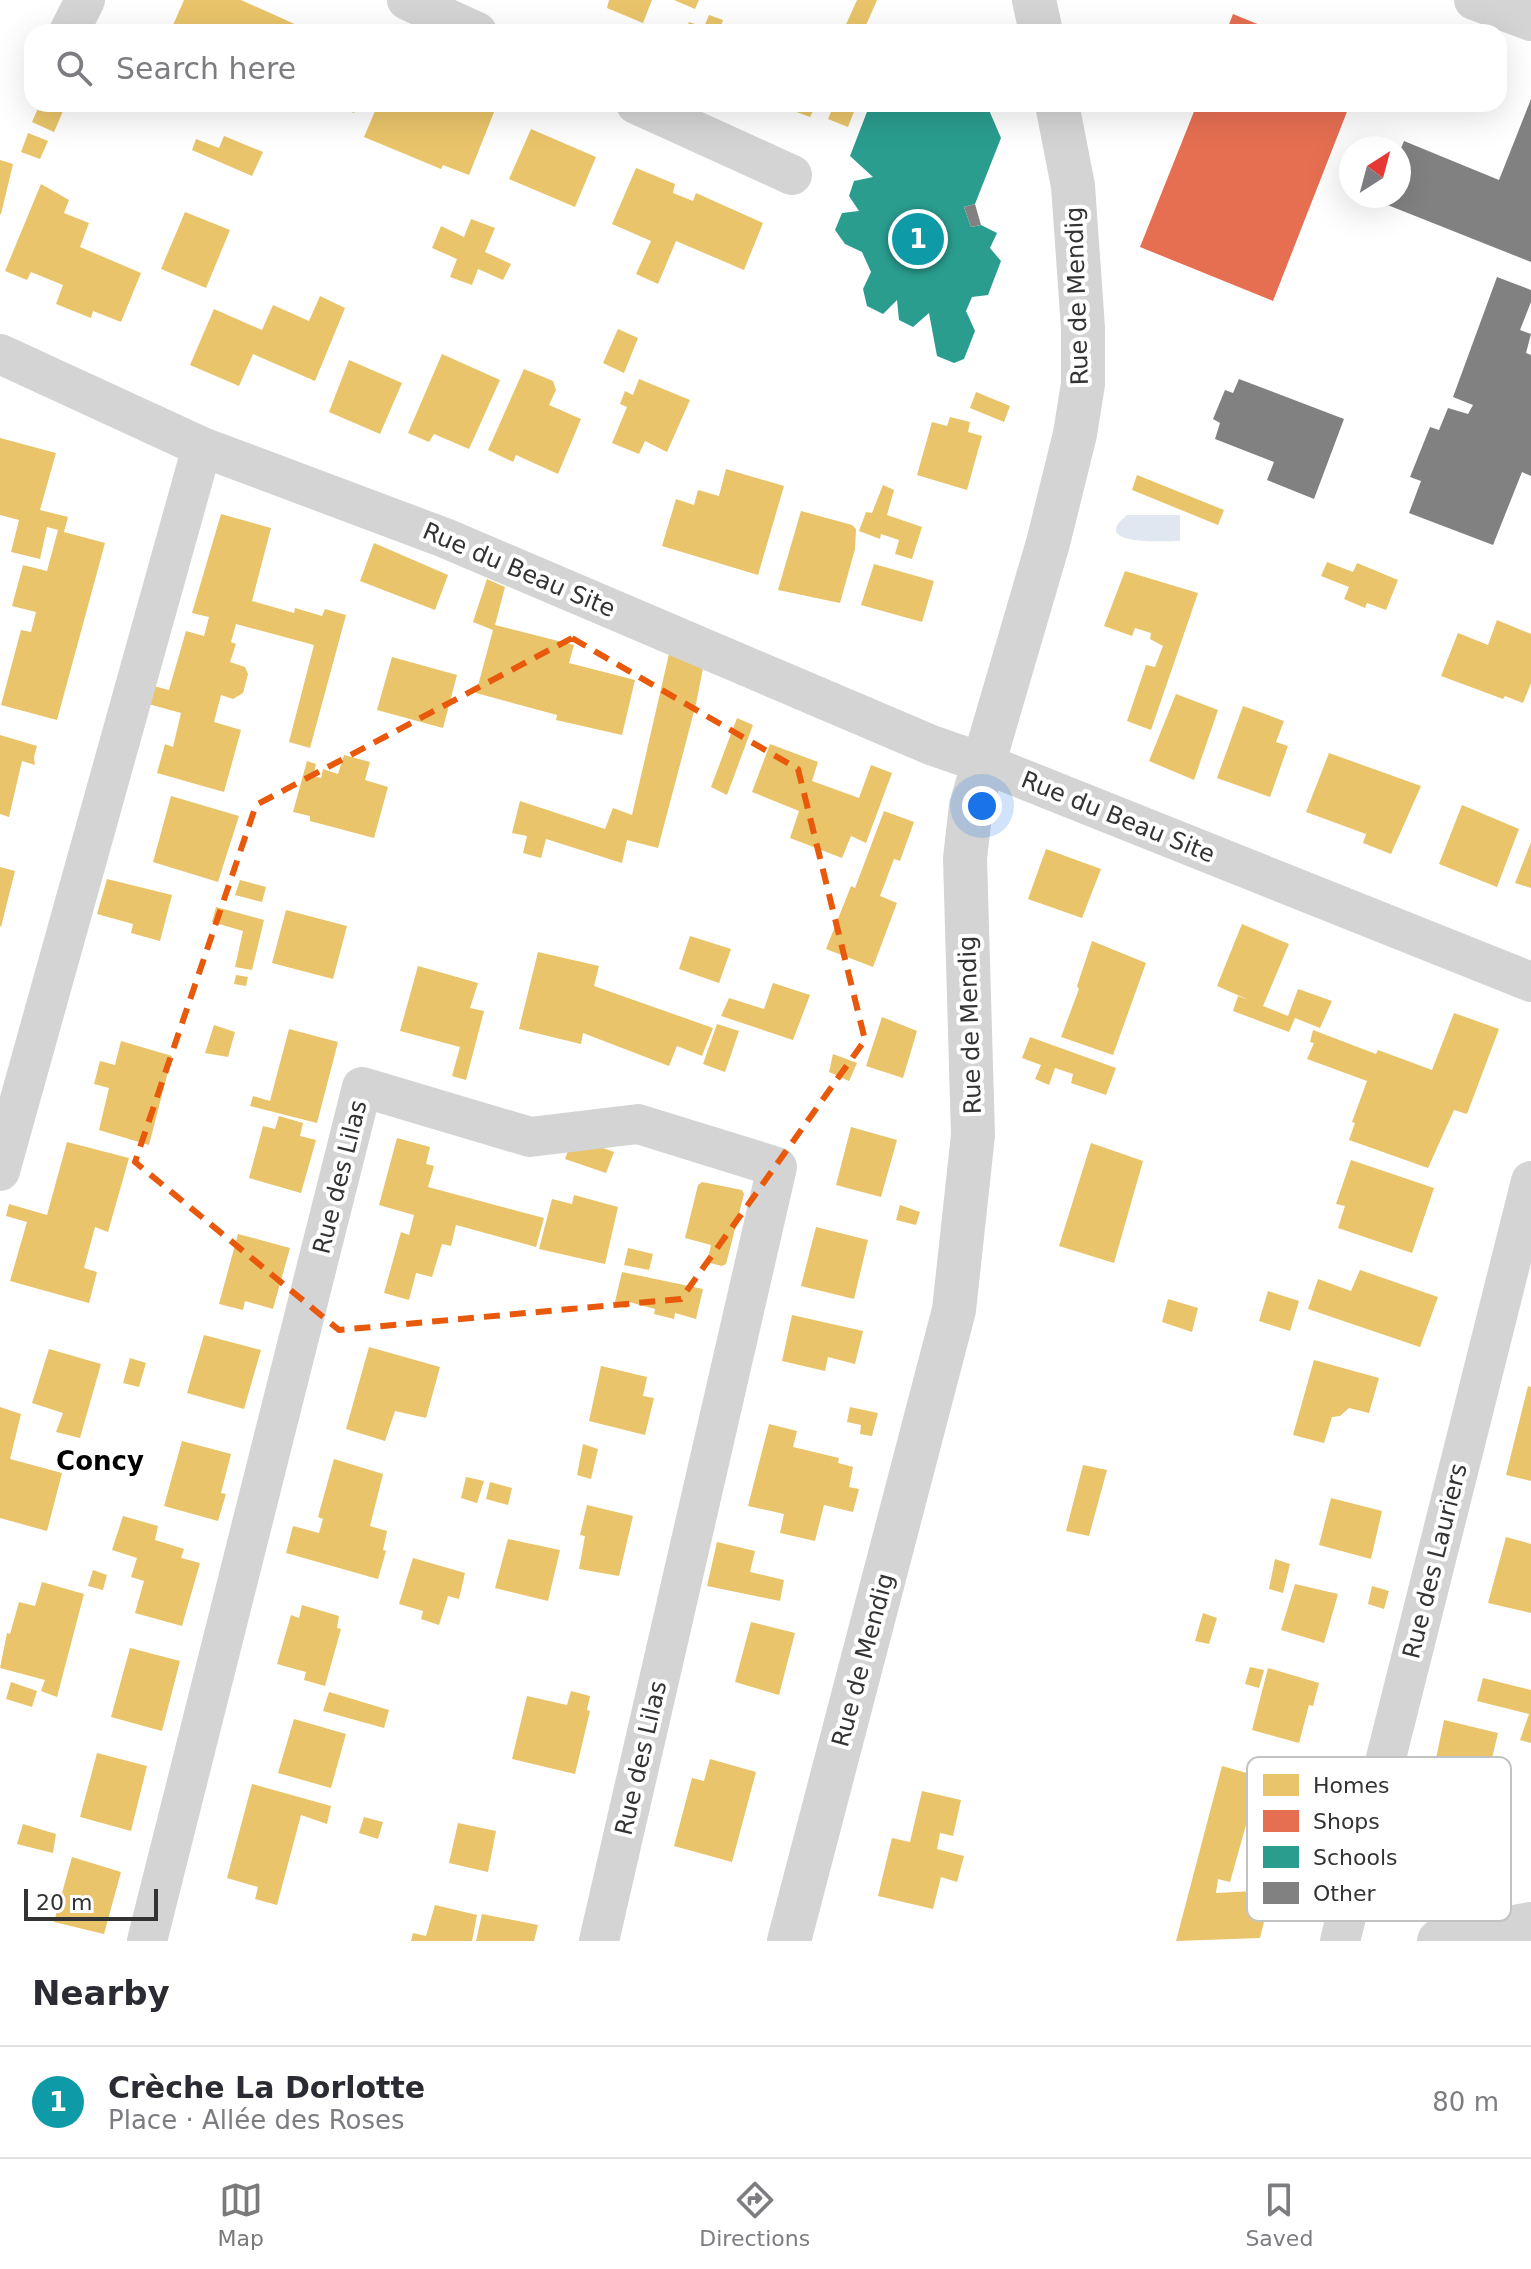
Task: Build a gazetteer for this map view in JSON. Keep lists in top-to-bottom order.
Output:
{
  "streets": {
    "street": [
      "Rue de Mendig",
      "Rue du Beau Site",
      "Rue des Lilas",
      "Rue des Lauriers"
    ]
  },
  "crossings": [
    ["Rue de Mendig", "Rue du Beau Site"]
  ],
  "districts": ["Concy"],
  "legend": [
    "Homes",
    "Shops",
    "Schools",
    "Other"
  ],
  "scale_bar": "20 m",
  "north": "top right",
  "page": {
    "search": "Search here",
    "pins": "1",
    "scale": "20 m",
    "heading": "Nearby",
    "list": [
      {
        "mark": "1",
        "name": "Crèche La Dorlotte",
        "note": "Place · Allée des Roses",
        "value": "80 m"
      }
    ],
    "nav": ["Map", "Directions", "Saved"]
  }
}
